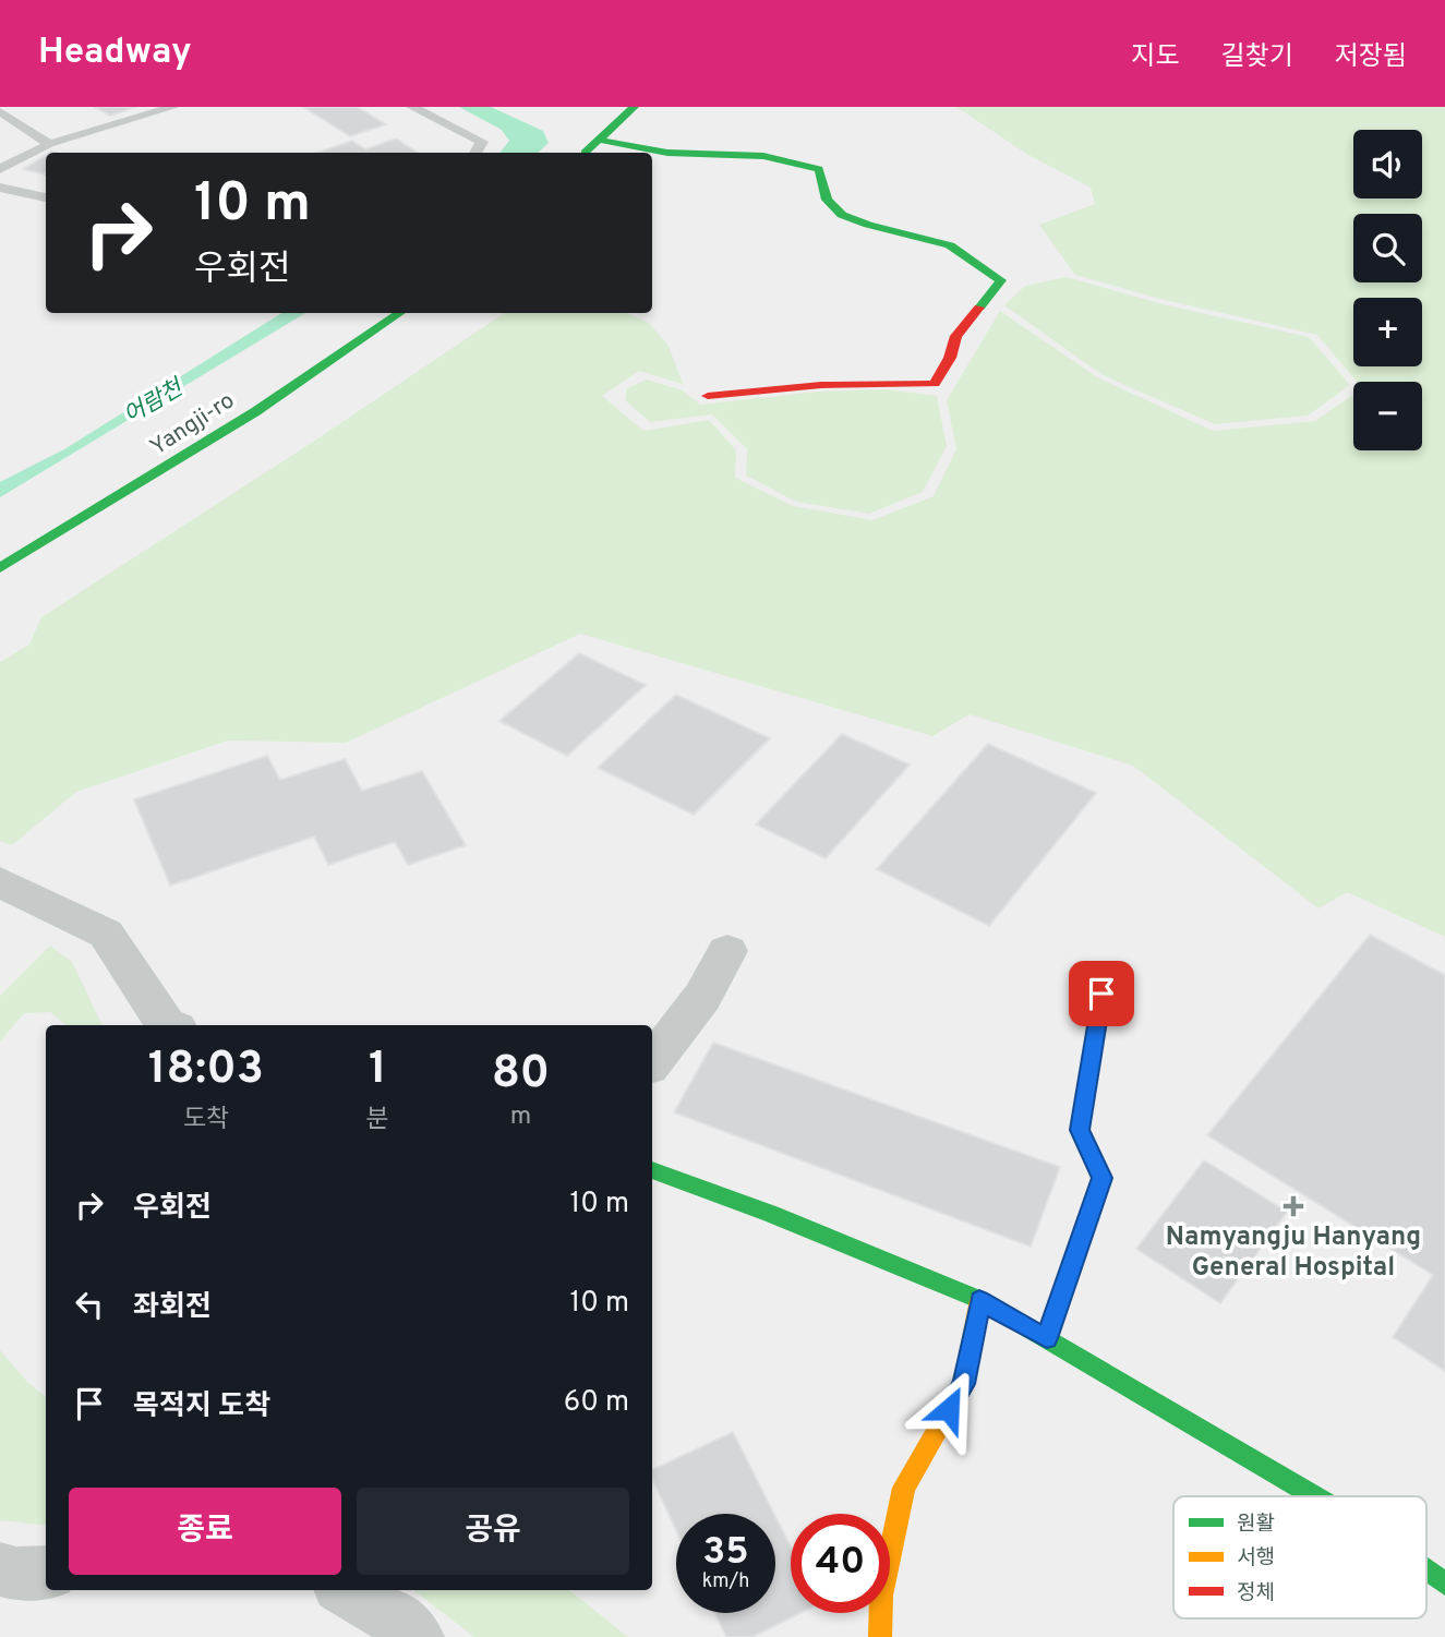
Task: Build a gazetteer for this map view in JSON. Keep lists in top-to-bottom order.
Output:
{
  "streets": {
    "street": ["Yangji-ro"]
  },
  "water": ["어람천"],
  "places": {
    "health": ["Namyangju Hanyang General Hospital"]
  },
  "legend": ["원활", "서행", "정체"],
  "page": {
    "header": "Headway",
    "nav": ["지도", "길찾기", "저장됨"],
    "map_buttons": ["+", "−"],
    "turn": ["10 m", "우회전"],
    "eta": [
      "18:03",
      "도착",
      "1",
      "분",
      "80",
      "m"
    ],
    "list": [
      {
        "name": "우회전",
        "value": "10 m"
      },
      {
        "name": "좌회전",
        "value": "10 m"
      },
      {
        "name": "목적지 도착",
        "value": "60 m"
      }
    ],
    "buttons": ["종료", "공유"],
    "speed": "35 km/h",
    "limit": "40"
  }
}
